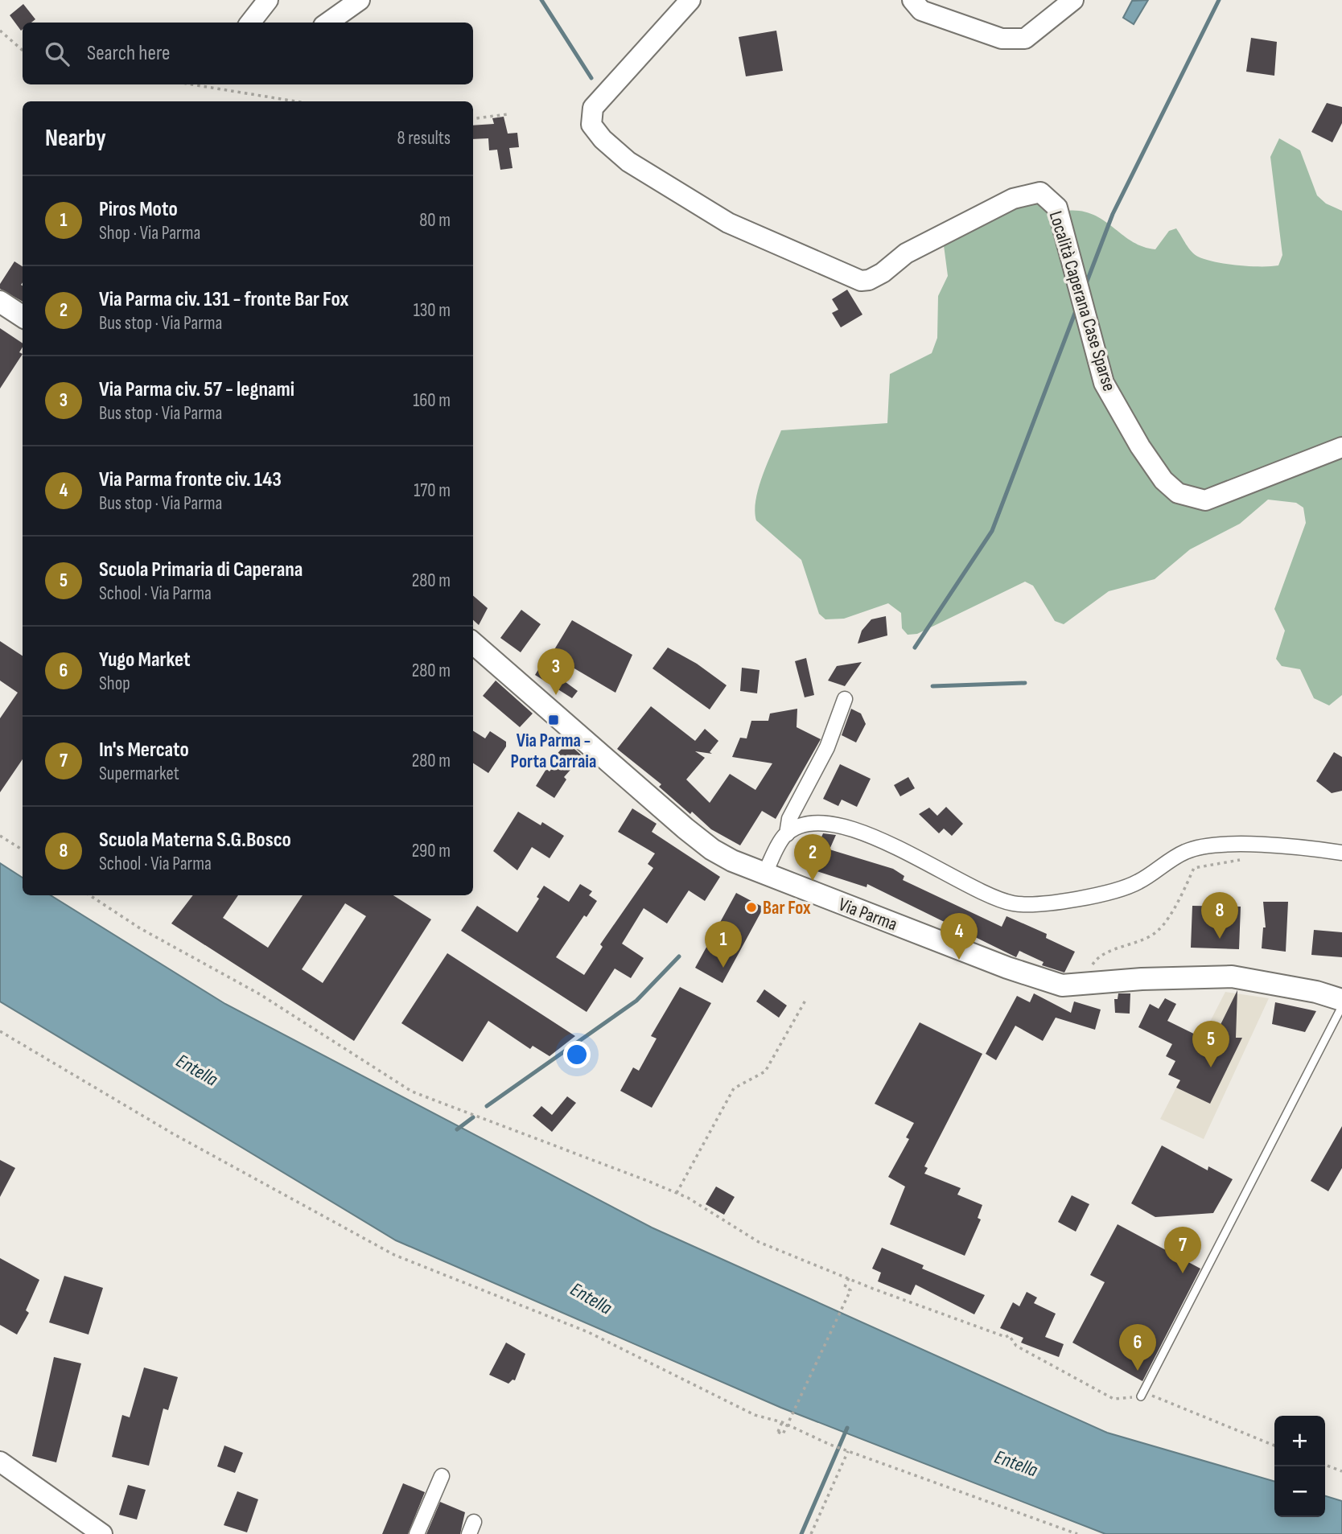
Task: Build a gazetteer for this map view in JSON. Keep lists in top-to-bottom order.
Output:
{
  "streets": {
    "main road": ["Via Parma"],
    "street": ["Località Caperana Case Sparse"]
  },
  "water": ["Entella"],
  "places": {
    "transit": ["Via Parma - Porta Carraia"],
    "other": ["Bar Fox"]
  },
  "page": {
    "search": "Search here",
    "heading": ["Nearby", "8 results"],
    "list": [
      {
        "mark": "1",
        "name": "Piros Moto",
        "note": "Shop · Via Parma",
        "value": "80 m"
      },
      {
        "mark": "2",
        "name": "Via Parma civ. 131 - fronte Bar Fox",
        "note": "Bus stop · Via Parma",
        "value": "130 m"
      },
      {
        "mark": "3",
        "name": "Via Parma civ. 57 - legnami",
        "note": "Bus stop · Via Parma",
        "value": "160 m"
      },
      {
        "mark": "4",
        "name": "Via Parma fronte civ. 143",
        "note": "Bus stop · Via Parma",
        "value": "170 m"
      },
      {
        "mark": "5",
        "name": "Scuola Primaria di Caperana",
        "note": "School · Via Parma",
        "value": "280 m"
      },
      {
        "mark": "6",
        "name": "Yugo Market",
        "note": "Shop",
        "value": "280 m"
      },
      {
        "mark": "7",
        "name": "In's Mercato",
        "note": "Supermarket",
        "value": "280 m"
      },
      {
        "mark": "8",
        "name": "Scuola Materna S.G.Bosco",
        "note": "School · Via Parma",
        "value": "290 m"
      }
    ],
    "pins": [
      "3",
      "2",
      "8",
      "4",
      "1",
      "5",
      "7",
      "6"
    ],
    "map_buttons": ["+", "−"]
  }
}
